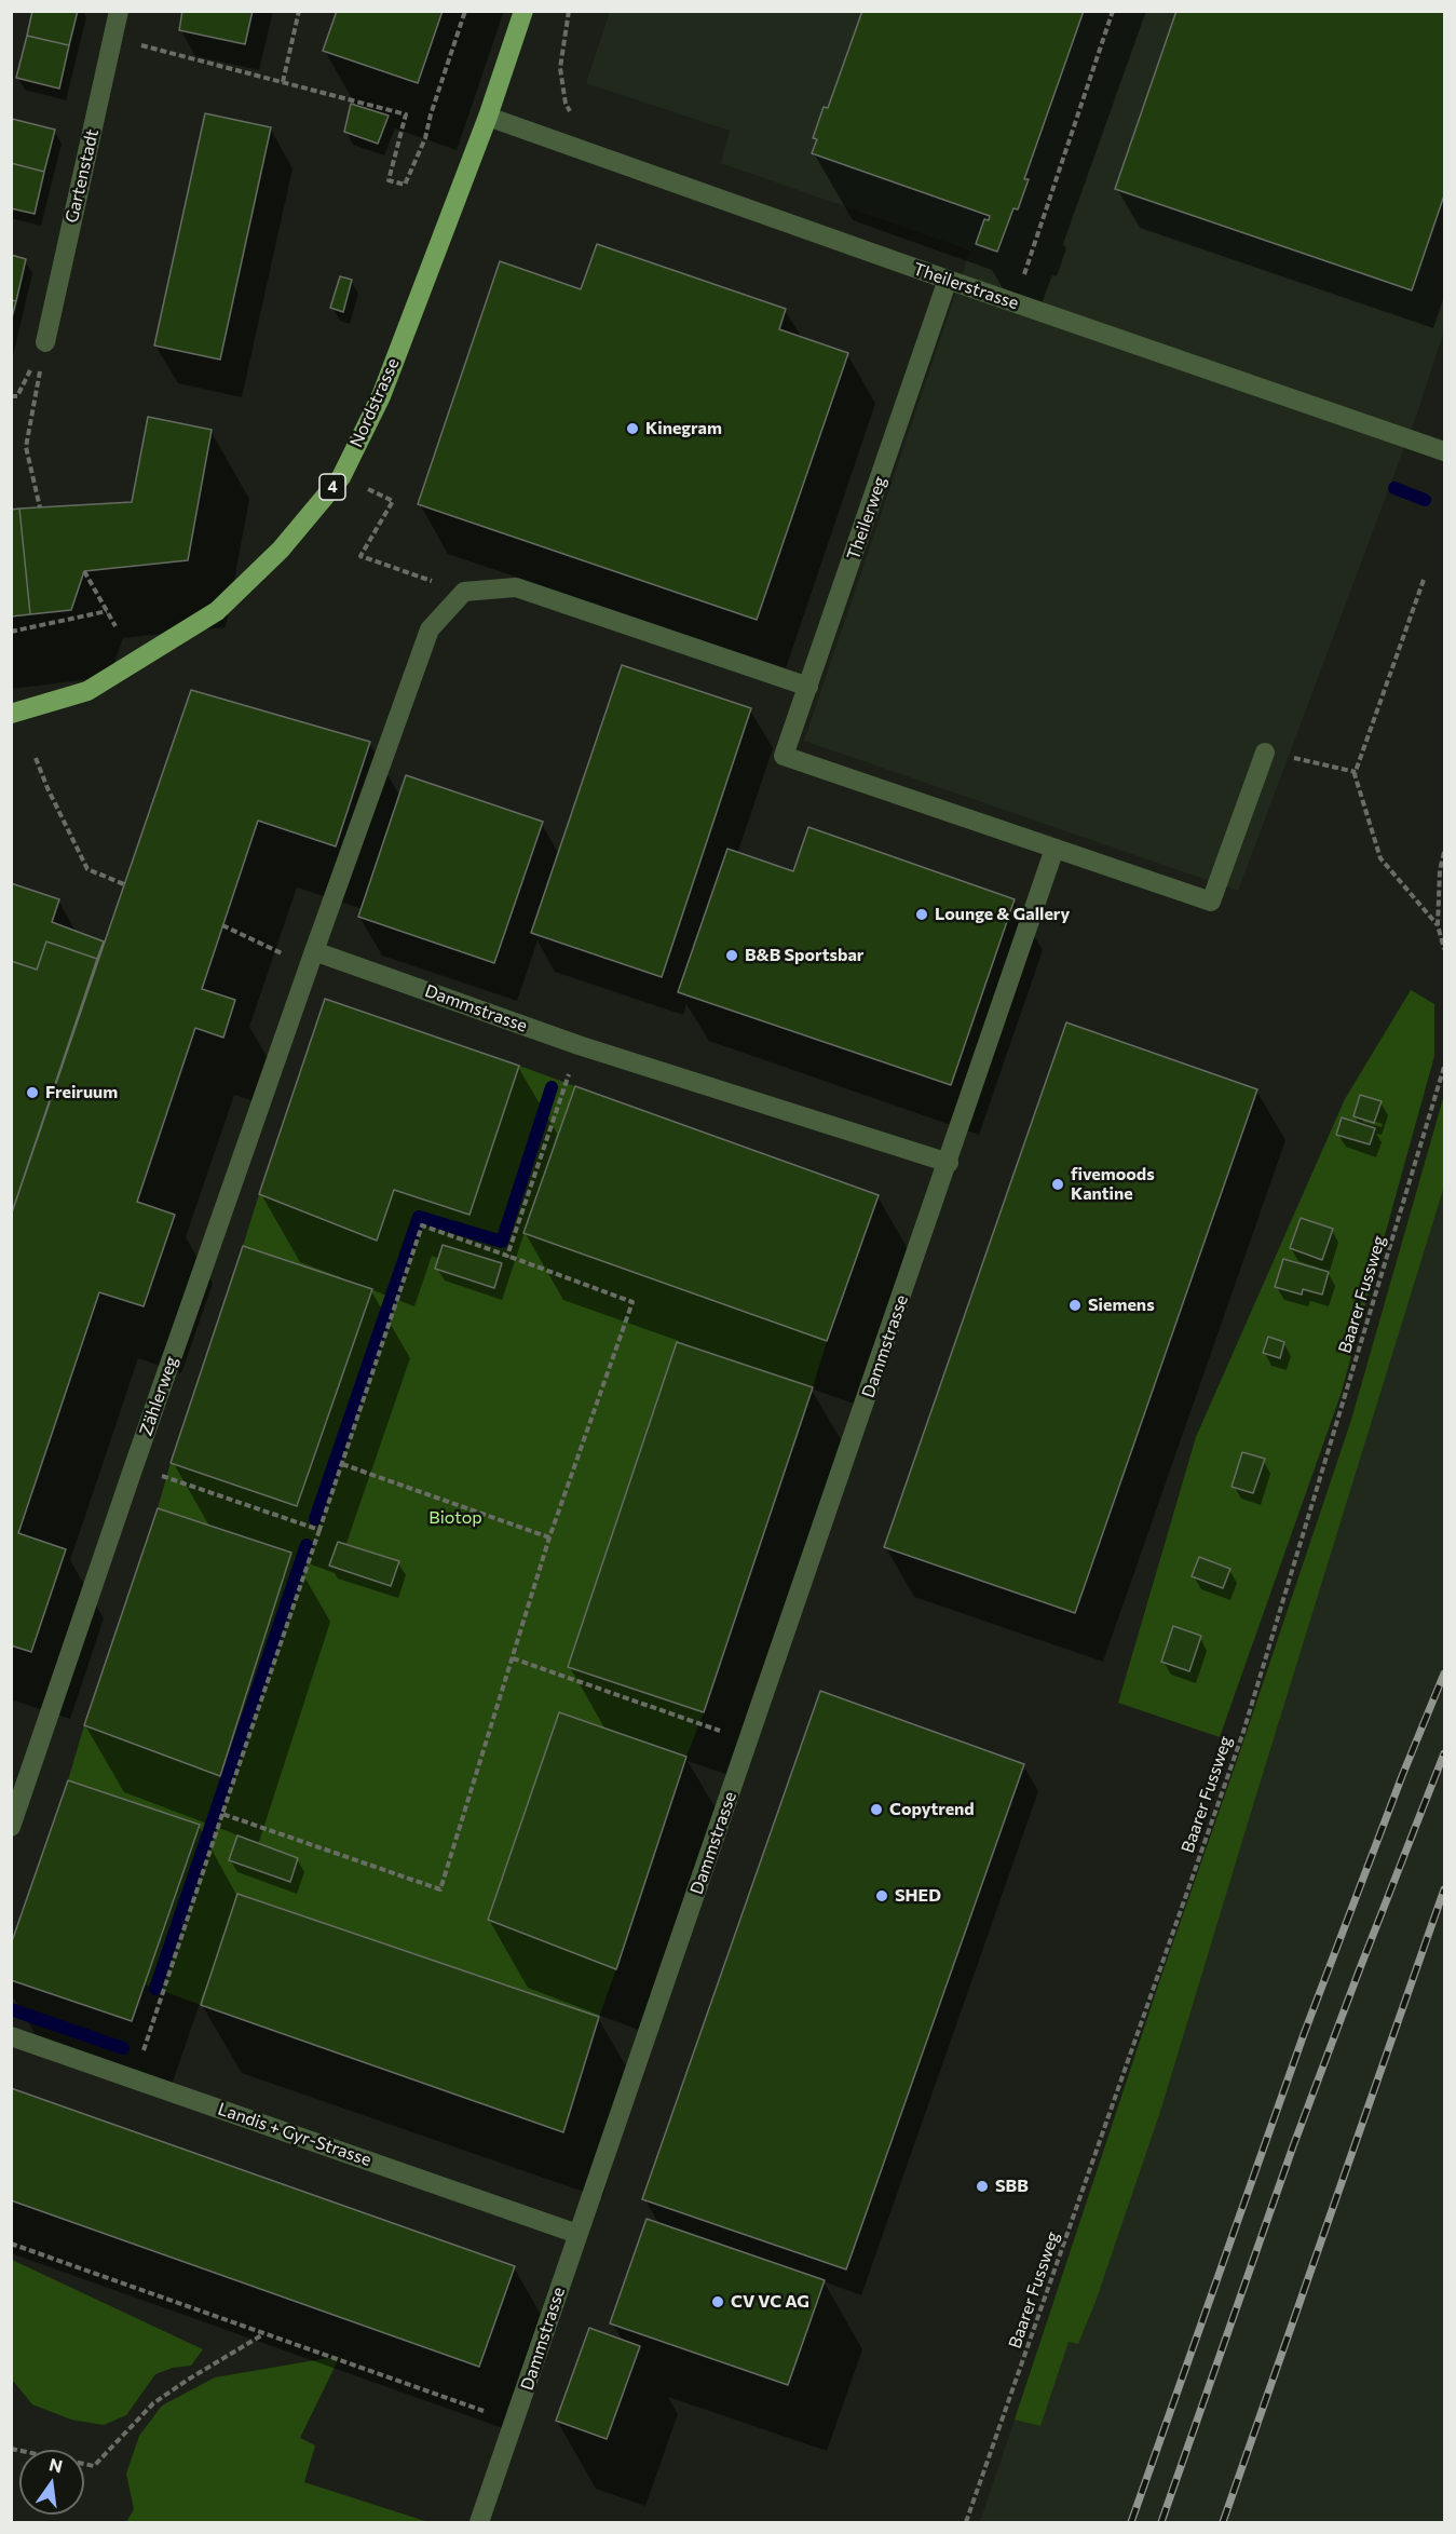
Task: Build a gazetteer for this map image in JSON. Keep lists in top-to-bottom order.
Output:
{
  "streets": {
    "main road": ["Nordstrasse", "4"],
    "street": [
      "Gartenstadt",
      "Theilerstrasse",
      "Theilerweg",
      "Dammstrasse",
      "Zählerweg",
      "Landis + Gyr-Strasse"
    ],
    "path": ["Baarer Fussweg"]
  },
  "crossings": [
    ["Theilerstrasse", "Nordstrasse"],
    ["Theilerstrasse", "Theilerweg"],
    ["Theilerweg", "Dammstrasse"],
    ["Dammstrasse", "Zählerweg"],
    ["Dammstrasse", "Landis + Gyr-Strasse"]
  ],
  "parks": ["Biotop"],
  "places": [
    "Kinegram",
    "Lounge & Gallery",
    "B&B Sportsbar",
    "Freiruum",
    "fivemoods Kantine",
    "Siemens",
    "Copytrend",
    "SHED",
    "SBB",
    "CV VC AG"
  ],
  "north": "top"
}
